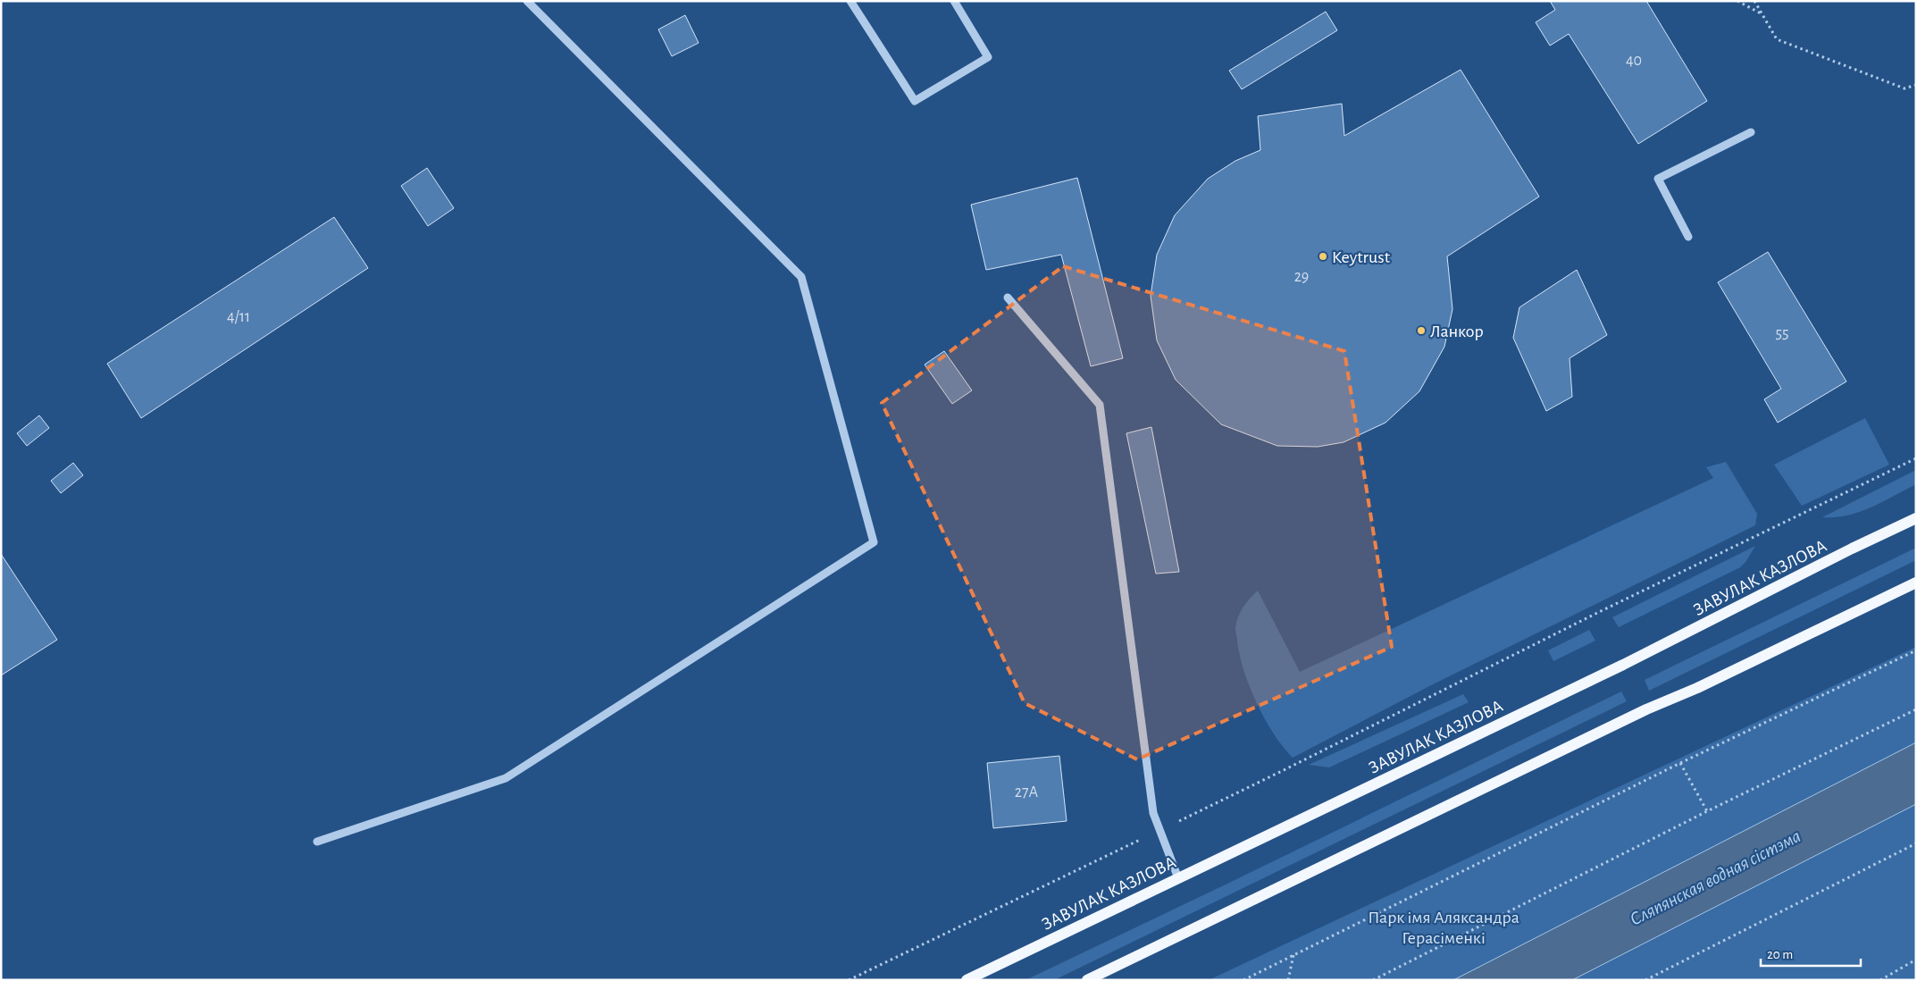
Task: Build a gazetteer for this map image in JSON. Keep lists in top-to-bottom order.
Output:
{
  "streets": {
    "main road": ["ЗАВУЛАК КАЗЛОВА"]
  },
  "water": ["Сляпянская водная сістэма"],
  "parks": ["Парк імя Аляксандра Герасіменкі"],
  "places": ["Keytrust", "Ланкор"],
  "house_numbers": [
    "40",
    "29",
    "4/11",
    "55",
    "27А"
  ],
  "scale_bar": "20 m"
}
